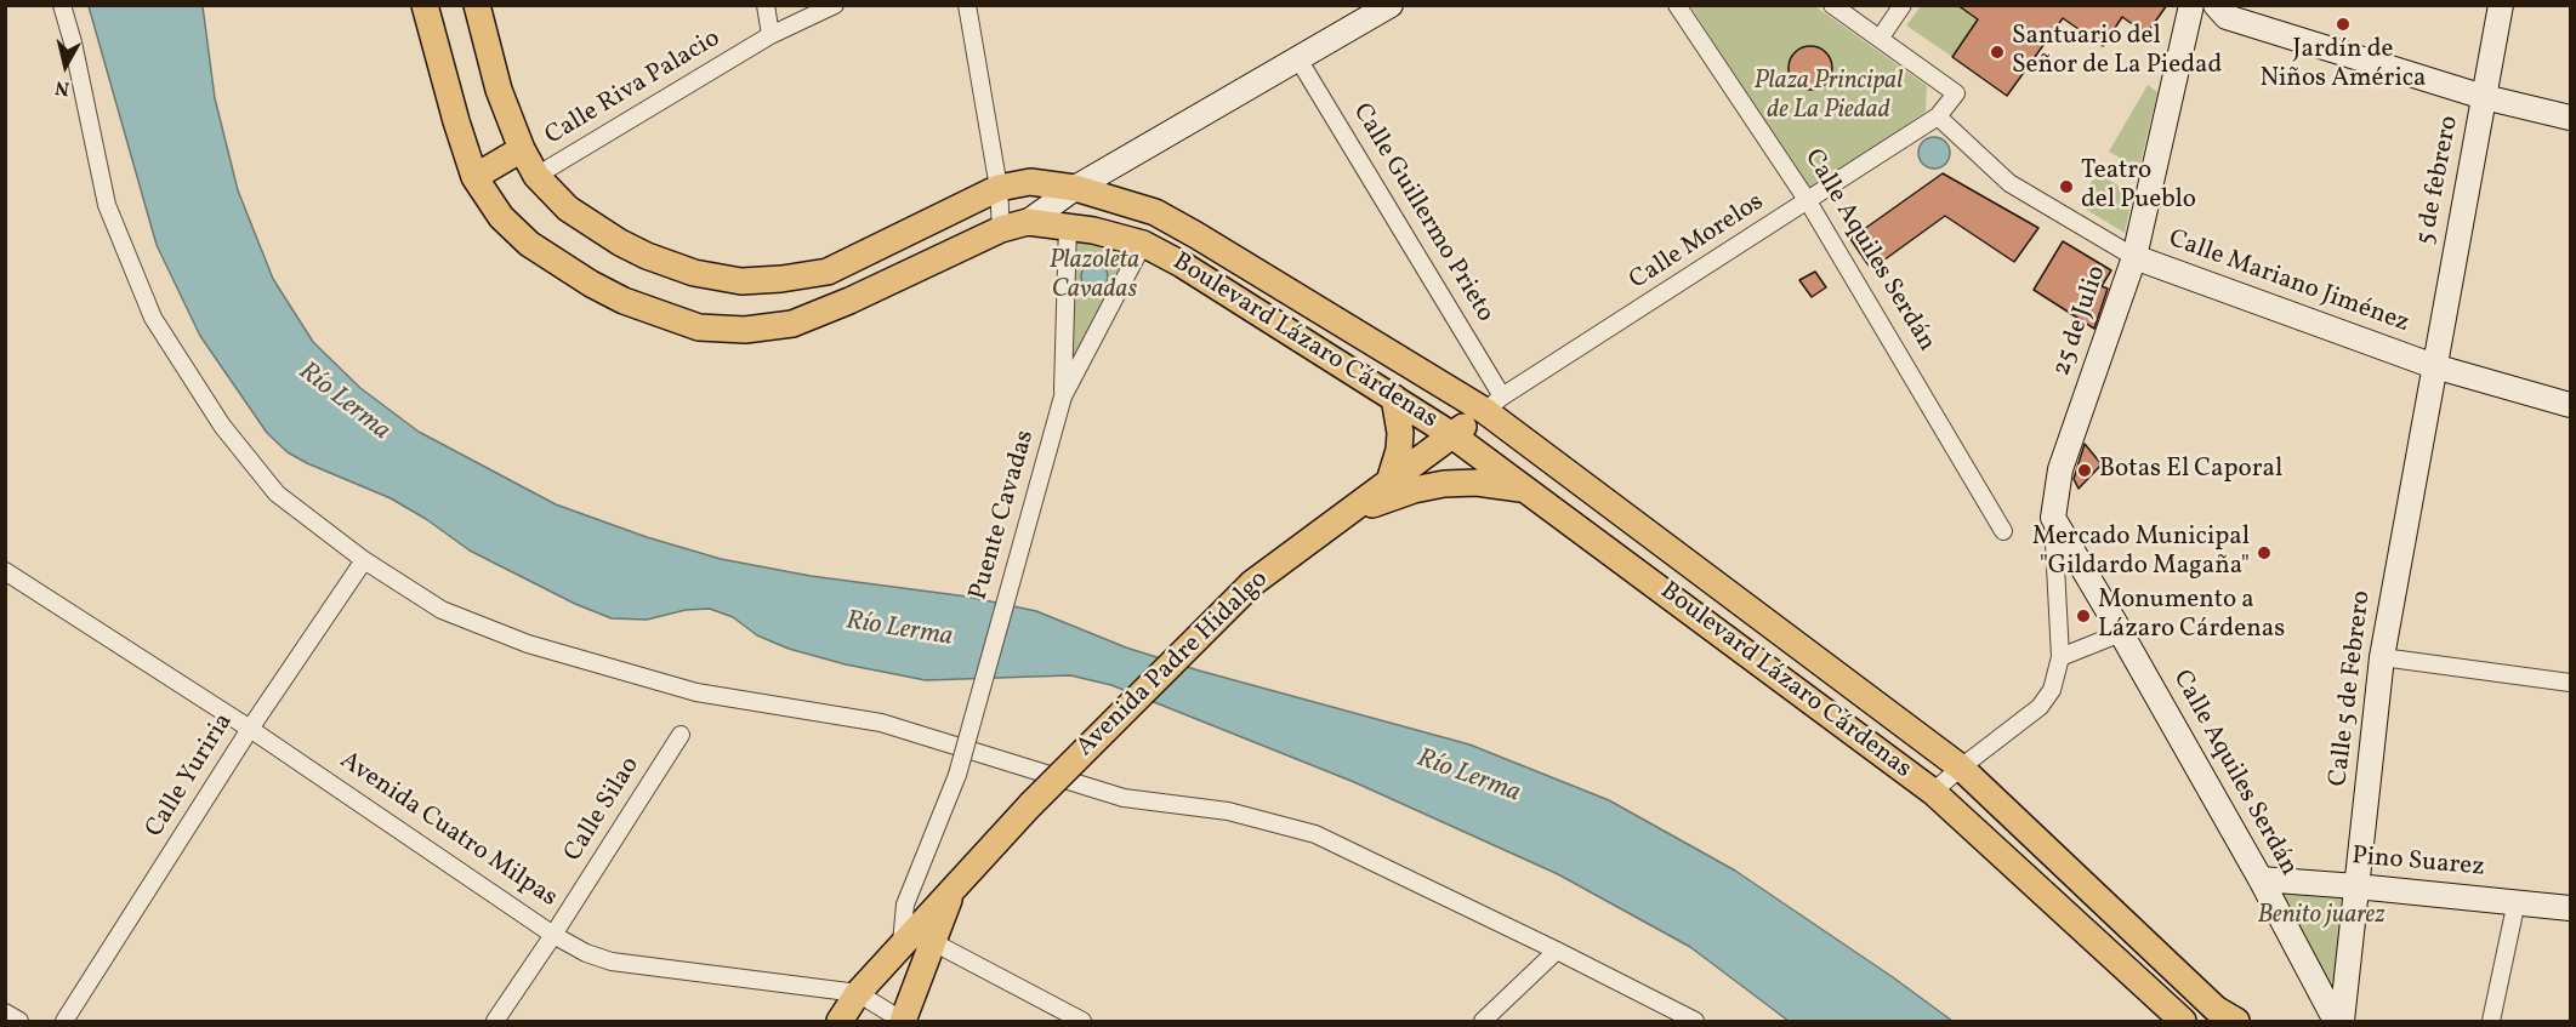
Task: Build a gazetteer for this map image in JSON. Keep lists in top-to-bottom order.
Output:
{
  "streets": {
    "main road": ["Boulevard Lázaro Cárdenas", "Avenida Padre Hidalgo"],
    "street": [
      "Calle Riva Palacio",
      "5 de febrero",
      "Calle Guillermo Prieto",
      "Calle Morelos",
      "Calle Aquiles Serdán",
      "Calle Mariano Jiménez",
      "25 de Julio",
      "Puente Cavadas",
      "Calle 5 de Febrero",
      "Calle Yuriria",
      "Calle Silao",
      "Avenida Cuatro Milpas",
      "Pino Suarez"
    ]
  },
  "crossings": [
    ["Calle Riva Palacio", "Boulevard Lázaro Cárdenas"],
    ["5 de febrero", "Calle Mariano Jiménez"],
    ["5 de febrero", "Calle 5 de Febrero"],
    ["Calle Guillermo Prieto", "Calle Morelos"],
    ["Calle Guillermo Prieto", "Boulevard Lázaro Cárdenas"],
    ["Calle Guillermo Prieto", "Avenida Padre Hidalgo"],
    ["Calle Morelos", "Calle Aquiles Serdán"],
    ["Calle Morelos", "Calle Mariano Jiménez"],
    ["Calle Morelos", "Boulevard Lázaro Cárdenas"],
    ["Calle Morelos", "Avenida Padre Hidalgo"],
    ["Calle Aquiles Serdán", "25 de Julio"],
    ["Calle Aquiles Serdán", "Pino Suarez"],
    ["Calle Mariano Jiménez", "25 de Julio"],
    ["Calle Mariano Jiménez", "Calle 5 de Febrero"],
    ["25 de Julio", "Boulevard Lázaro Cárdenas"],
    ["Boulevard Lázaro Cárdenas", "Avenida Padre Hidalgo"],
    ["Puente Cavadas", "Avenida Padre Hidalgo"],
    ["Avenida Padre Hidalgo", "Avenida Cuatro Milpas"],
    ["Calle 5 de Febrero", "Pino Suarez"],
    ["Calle Yuriria", "Avenida Cuatro Milpas"],
    ["Calle Silao", "Avenida Cuatro Milpas"]
  ],
  "water": ["Río Lerma"],
  "parks": ["Plaza Principal de La Piedad", "Plazoleta Cavadas", "Benito juarez"],
  "places": [
    "Jardín de Niños América",
    "Santuario del Señor de La Piedad",
    "Teatro del Pueblo",
    "Botas El Caporal",
    "Mercado Municipal \"Gildardo Magaña\"",
    "Monumento a Lázaro Cárdenas"
  ],
  "north": "bottom"
}
